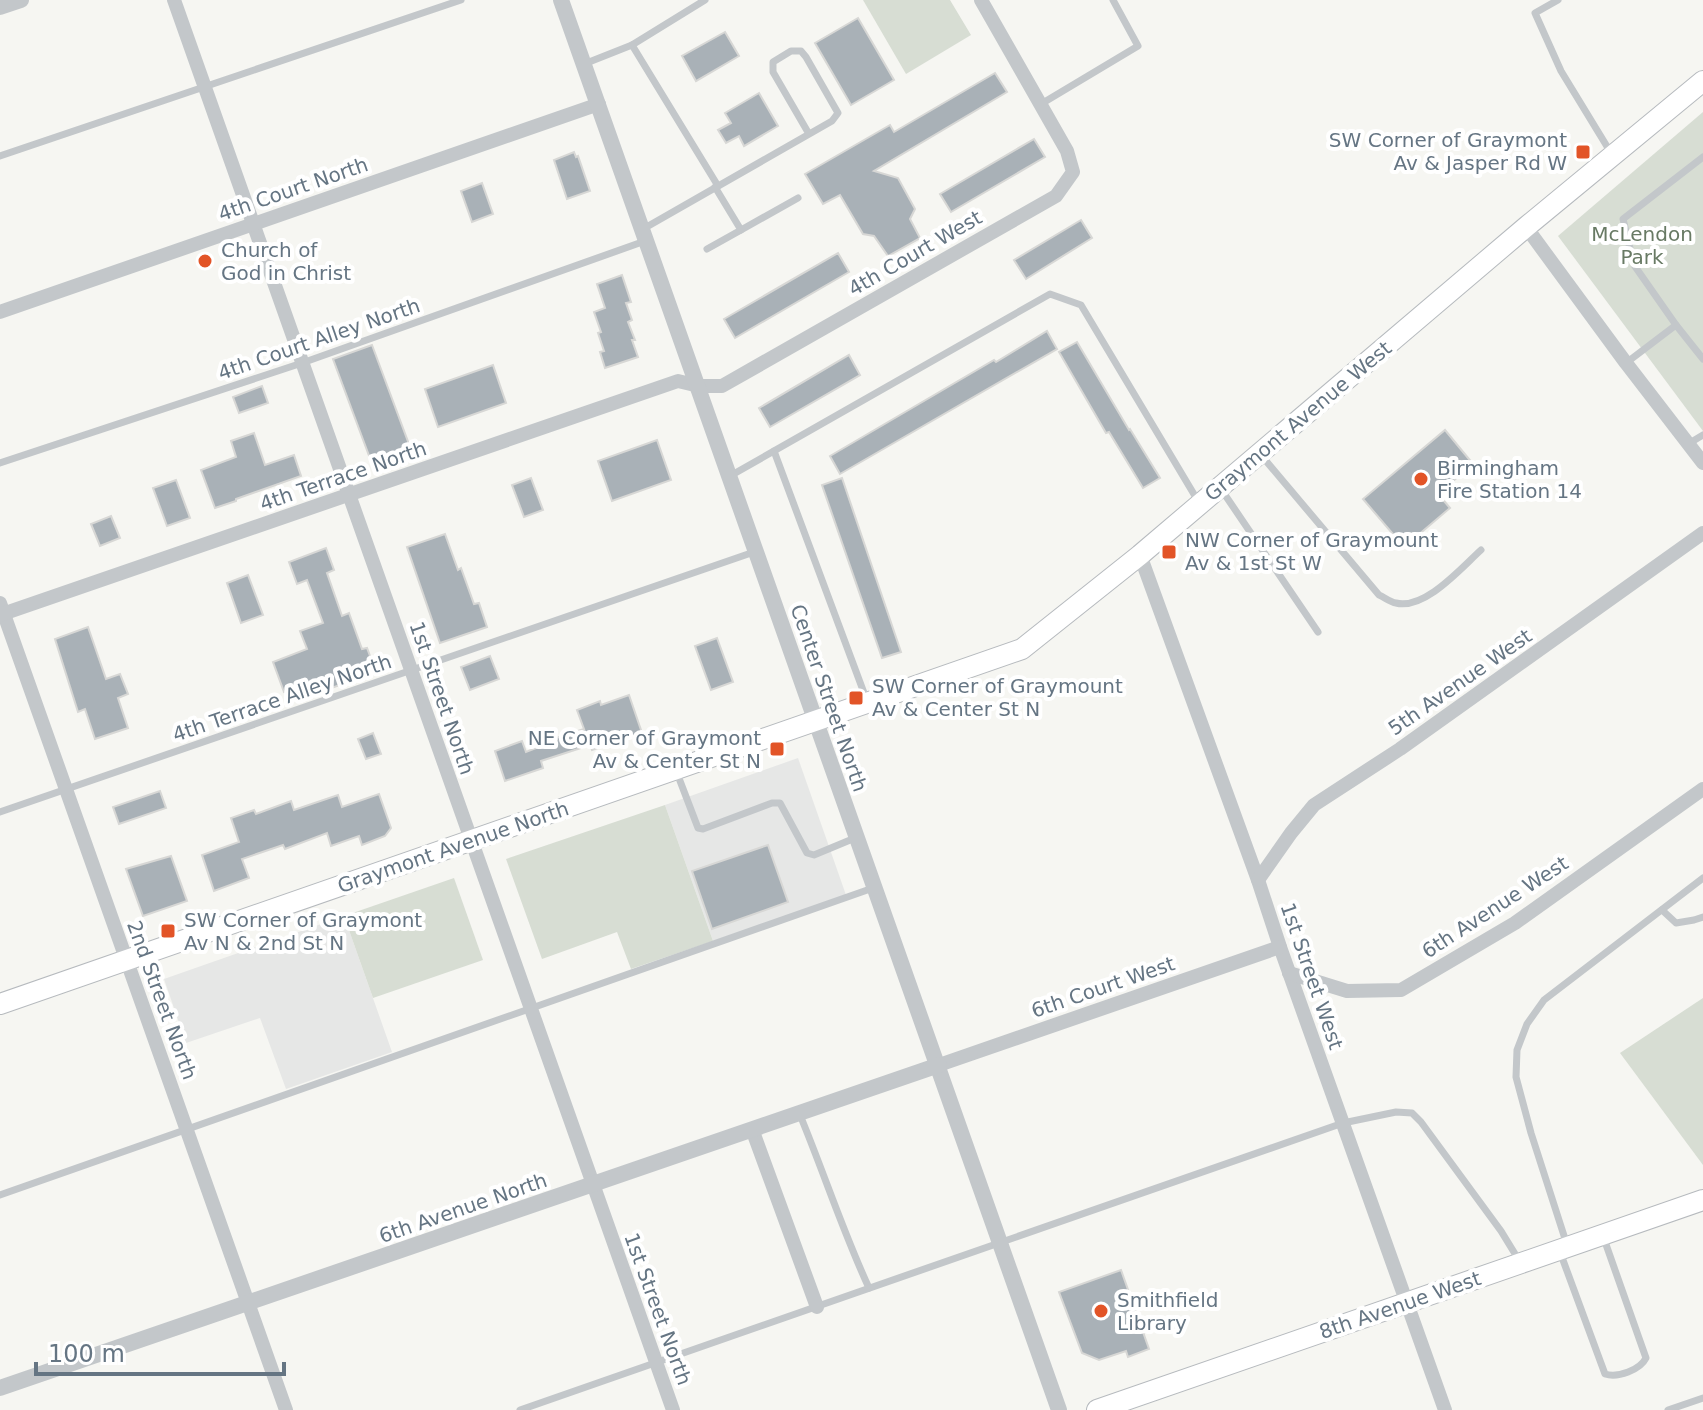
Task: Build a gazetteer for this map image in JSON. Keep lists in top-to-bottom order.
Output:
{
  "streets": {
    "main road": ["Graymont Avenue West", "Graymont Avenue North", "8th Avenue West"],
    "street": [
      "4th Court North",
      "4th Court West",
      "4th Terrace North",
      "5th Avenue West",
      "1st Street North",
      "Center Street North",
      "6th Avenue West",
      "1st Street West",
      "6th Court West",
      "2nd Street North",
      "6th Avenue North"
    ],
    "lane": ["4th Court Alley North", "4th Terrace Alley North"]
  },
  "crossings": [
    ["4th Court North", "1st Street North"],
    ["4th Court North", "Center Street North"],
    ["4th Court West", "4th Terrace North"],
    ["4th Court West", "Center Street North"],
    ["4th Court Alley North", "1st Street North"],
    ["4th Court Alley North", "Center Street North"],
    ["Graymont Avenue West", "Center Street North"],
    ["Graymont Avenue West", "Graymont Avenue North"],
    ["Graymont Avenue West", "1st Street West"],
    ["4th Terrace North", "1st Street North"],
    ["4th Terrace North", "Center Street North"],
    ["4th Terrace North", "2nd Street North"],
    ["5th Avenue West", "1st Street West"],
    ["4th Terrace Alley North", "1st Street North"],
    ["4th Terrace Alley North", "Center Street North"],
    ["4th Terrace Alley North", "2nd Street North"],
    ["1st Street North", "Graymont Avenue North"],
    ["1st Street North", "6th Avenue North"],
    ["Center Street North", "Graymont Avenue North"],
    ["Center Street North", "6th Court West"],
    ["Center Street North", "6th Avenue North"],
    ["Graymont Avenue North", "2nd Street North"],
    ["6th Avenue West", "1st Street West"],
    ["1st Street West", "6th Court West"],
    ["1st Street West", "8th Avenue West"],
    ["6th Court West", "6th Avenue North"],
    ["2nd Street North", "6th Avenue North"]
  ],
  "parks": ["McLendon Park"],
  "places": {
    "transit": [
      "SW Corner of Graymont Av & Jasper Rd W",
      "NW Corner of Graymount Av & 1st St W",
      "SW Corner of Graymount Av & Center St N",
      "NE Corner of Graymont Av & Center St N",
      "SW Corner of Graymont Av N & 2nd St N"
    ],
    "other": ["Church of God in Christ", "Birmingham Fire Station 14", "Smithfield Library"]
  },
  "scale_bar": "100 m"
}
